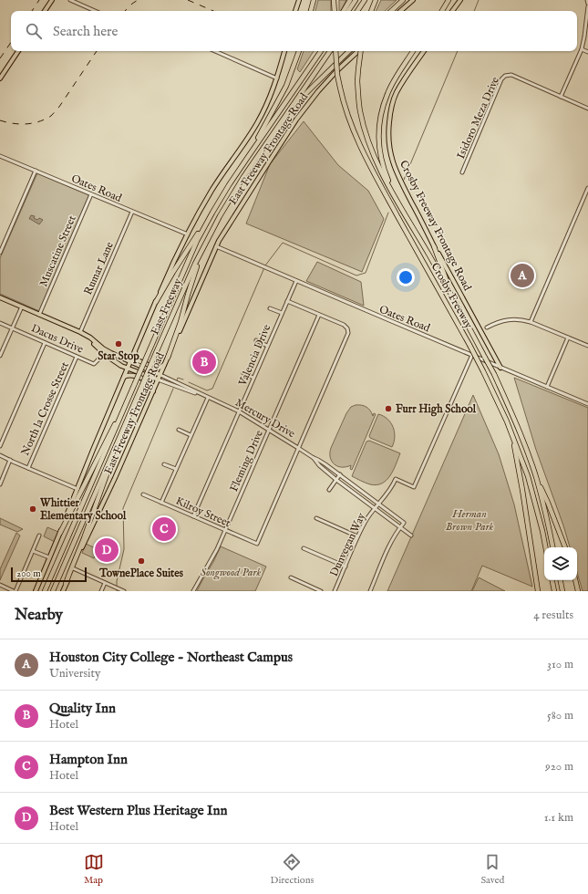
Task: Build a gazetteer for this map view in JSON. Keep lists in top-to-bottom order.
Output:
{
  "streets": {
    "highway": ["Crosby Freeway", "East Freeway"],
    "main road": ["East Freeway Frontage Road", "Crosby Freeway Frontage Road", "Mercury Drive"],
    "street": [
      "Isidoro Meza Drive",
      "Oates Road",
      "Muscatine Street",
      "Rumar Lane",
      "Dacus Drive",
      "Valencia Drive",
      "North la Crosse Street",
      "Fleming Drive",
      "Kilroy Street",
      "Dunvegan Way"
    ]
  },
  "crossings": [
    ["East Freeway Frontage Road", "Oates Road"],
    ["East Freeway Frontage Road", "Mercury Drive"],
    ["Oates Road", "Crosby Freeway Frontage Road"],
    ["Oates Road", "Muscatine Street"],
    ["Oates Road", "Rumar Lane"],
    ["Oates Road", "Valencia Drive"],
    ["Oates Road", "Dunvegan Way"],
    ["Muscatine Street", "Mercury Drive"],
    ["Rumar Lane", "Mercury Drive"],
    ["Dacus Drive", "North la Crosse Street"],
    ["Dacus Drive", "Mercury Drive"],
    ["Valencia Drive", "Mercury Drive"],
    ["Valencia Drive", "Kilroy Street"],
    ["Mercury Drive", "Fleming Drive"],
    ["Mercury Drive", "Kilroy Street"],
    ["Mercury Drive", "Dunvegan Way"],
    ["Fleming Drive", "Kilroy Street"]
  ],
  "parks": ["Herman Brown Park", "Songwood Park"],
  "places": [
    "Star Stop",
    "Furr High School",
    "Whittier Elementary School",
    "TownePlace Suites"
  ],
  "scale_bar": "200 m",
  "page": {
    "search": "Search here",
    "pins": [
      "A",
      "B",
      "C",
      "D"
    ],
    "scale": "200 m",
    "heading": ["Nearby", "4 results"],
    "list": [
      {
        "mark": "A",
        "name": "Houston City College - Northeast Campus",
        "note": "University",
        "value": "310 m"
      },
      {
        "mark": "B",
        "name": "Quality Inn",
        "note": "Hotel",
        "value": "580 m"
      },
      {
        "mark": "C",
        "name": "Hampton Inn",
        "note": "Hotel",
        "value": "920 m"
      },
      {
        "mark": "D",
        "name": "Best Western Plus Heritage Inn",
        "note": "Hotel",
        "value": "1.1 km"
      }
    ],
    "nav": ["Map", "Directions", "Saved"]
  }
}
